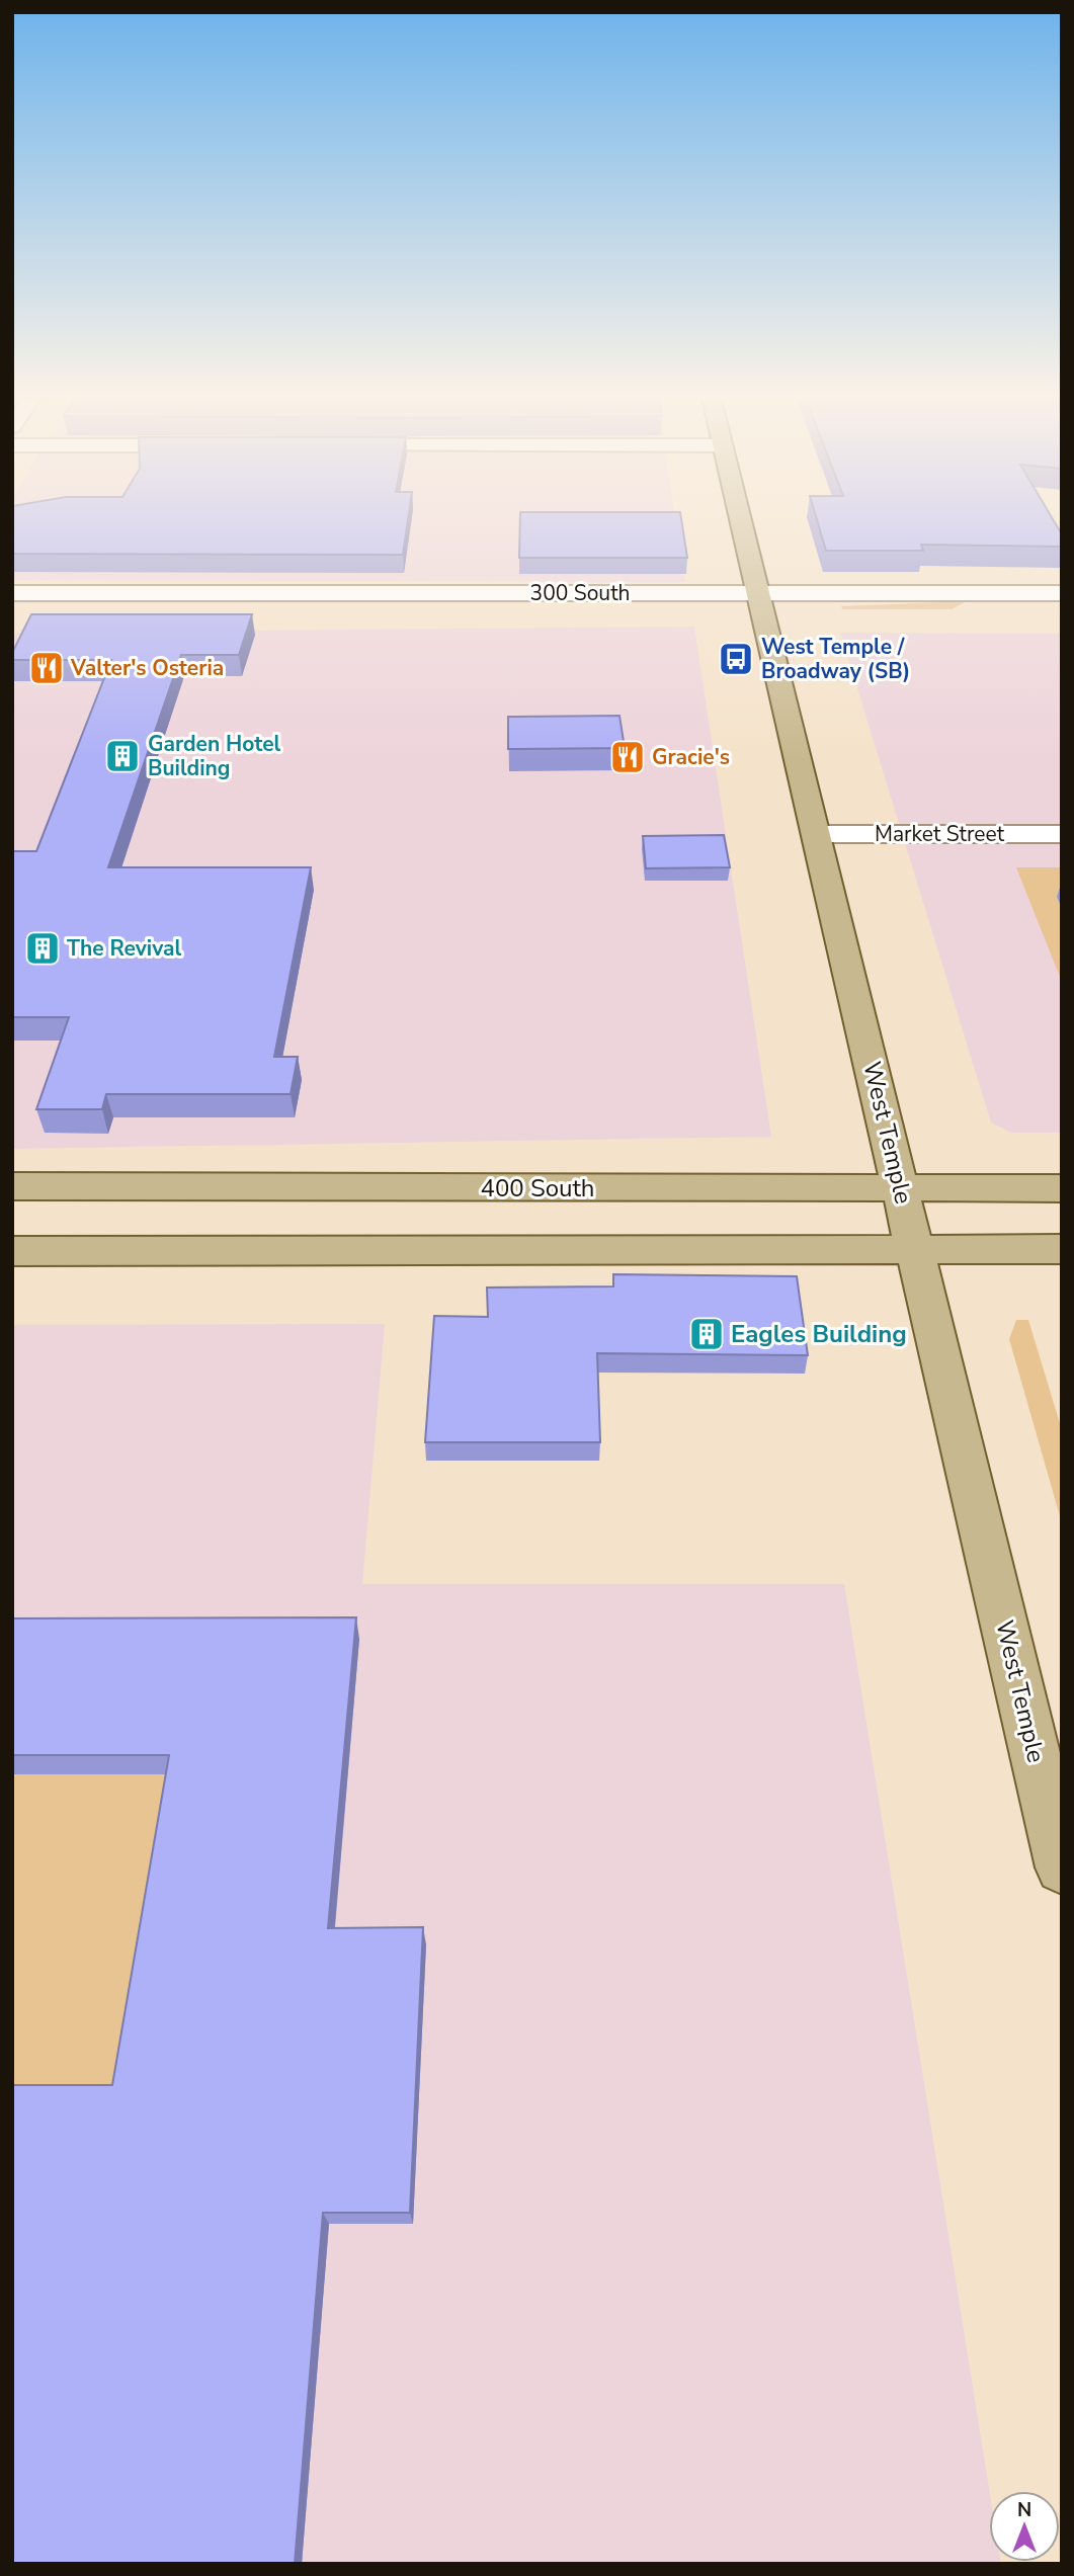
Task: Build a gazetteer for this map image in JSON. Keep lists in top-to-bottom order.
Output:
{
  "streets": {
    "main road": ["West Temple", "400 South"],
    "street": ["300 South", "Market Street"]
  },
  "crossings": [
    ["300 South", "West Temple"],
    ["Market Street", "West Temple"],
    ["West Temple", "400 South"]
  ],
  "places": {
    "bus stop": ["West Temple / Broadway (SB)"],
    "restaurant": ["Valter's Osteria", "Gracie's"],
    "building": ["Garden Hotel Building", "The Revival", "Eagles Building"]
  },
  "north": "top"
}
